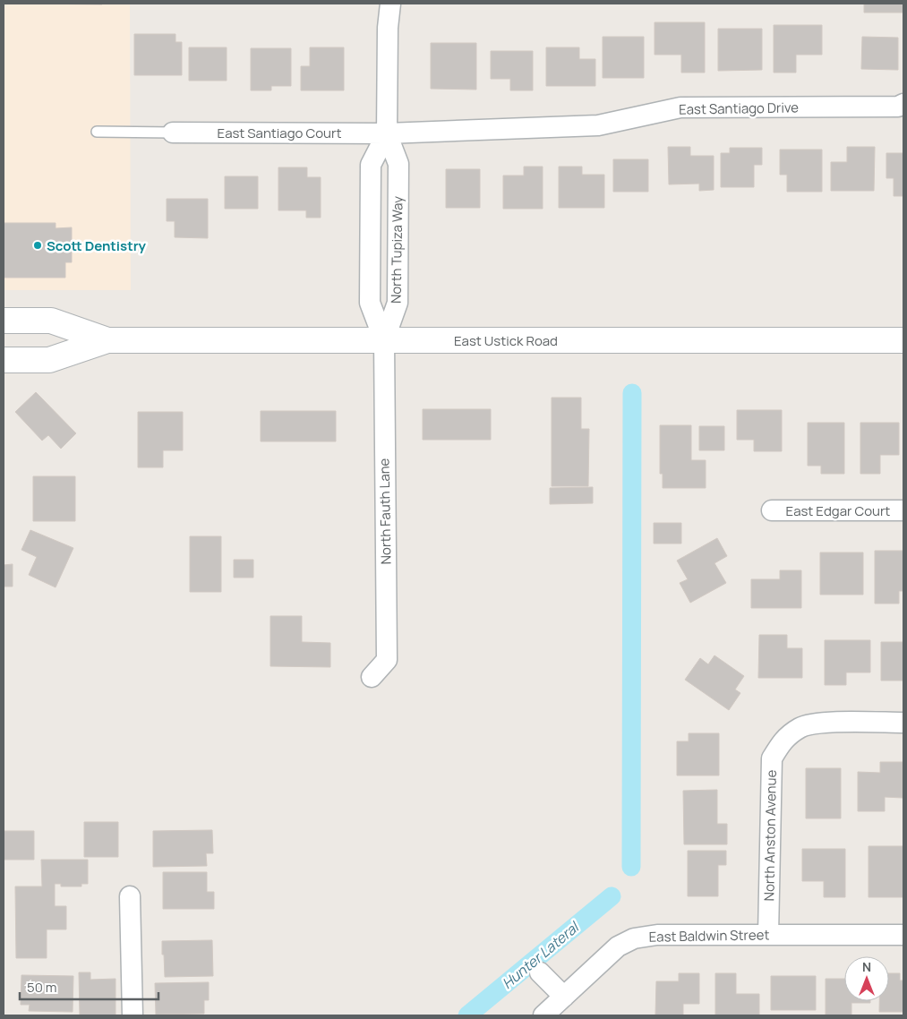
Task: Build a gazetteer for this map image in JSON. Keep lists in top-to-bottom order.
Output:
{
  "streets": {
    "main road": ["East Ustick Road"],
    "street": [
      "East Santiago Drive",
      "East Santiago Court",
      "North Tupiza Way",
      "East Edgar Court",
      "North Fauth Lane",
      "North Anston Avenue",
      "East Baldwin Street"
    ]
  },
  "crossings": [
    ["East Santiago Drive", "East Santiago Court"],
    ["East Santiago Drive", "North Tupiza Way"],
    ["East Santiago Court", "North Tupiza Way"],
    ["North Tupiza Way", "East Ustick Road"],
    ["North Tupiza Way", "North Fauth Lane"],
    ["East Ustick Road", "North Fauth Lane"],
    ["North Anston Avenue", "East Baldwin Street"]
  ],
  "water": ["Hunter Lateral"],
  "places": ["Scott Dentistry"],
  "scale_bar": "50 m",
  "north": "top"
}
